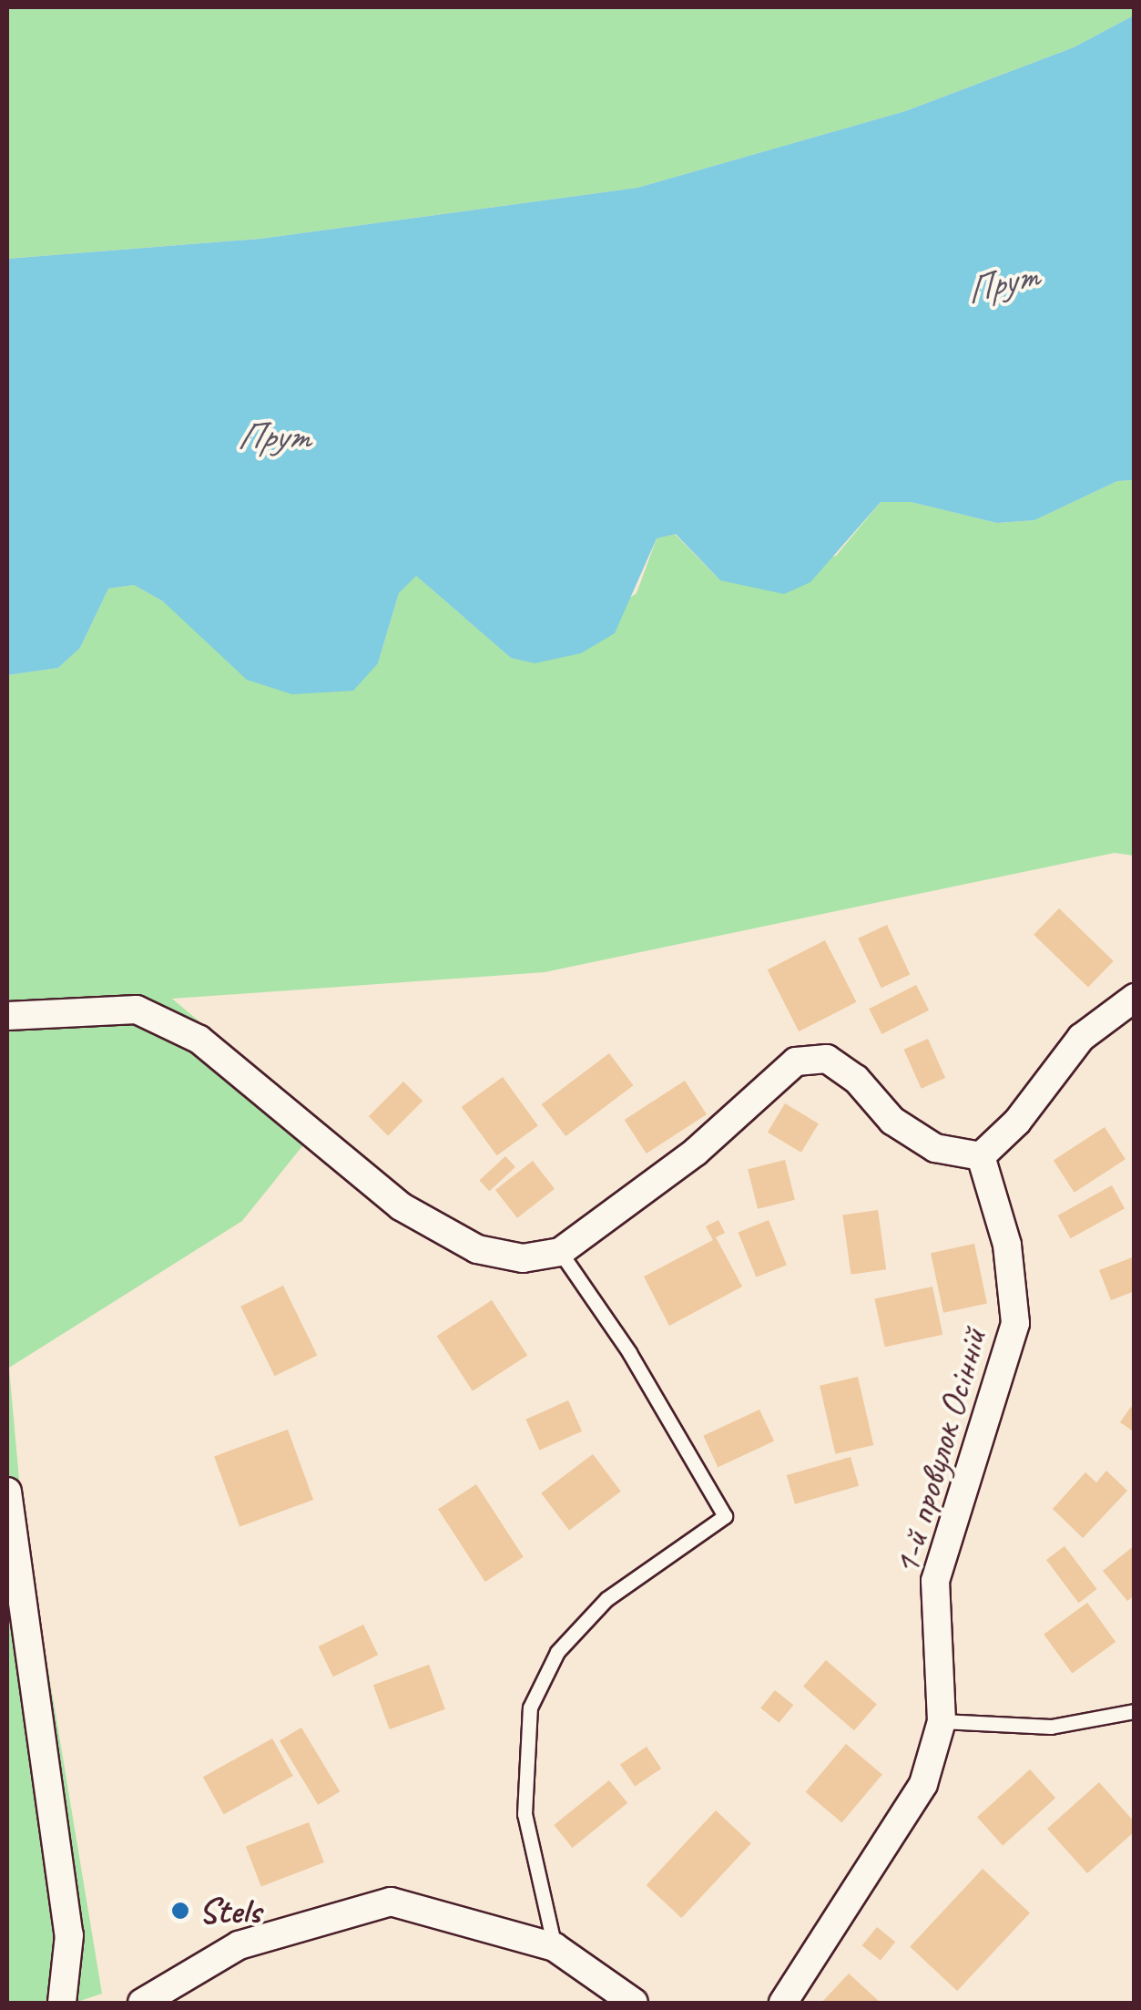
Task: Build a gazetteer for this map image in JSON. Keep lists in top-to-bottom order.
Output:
{
  "streets": {
    "street": ["1-й провулок Осінній"]
  },
  "water": ["Прут"],
  "places": ["Stels"]
}
